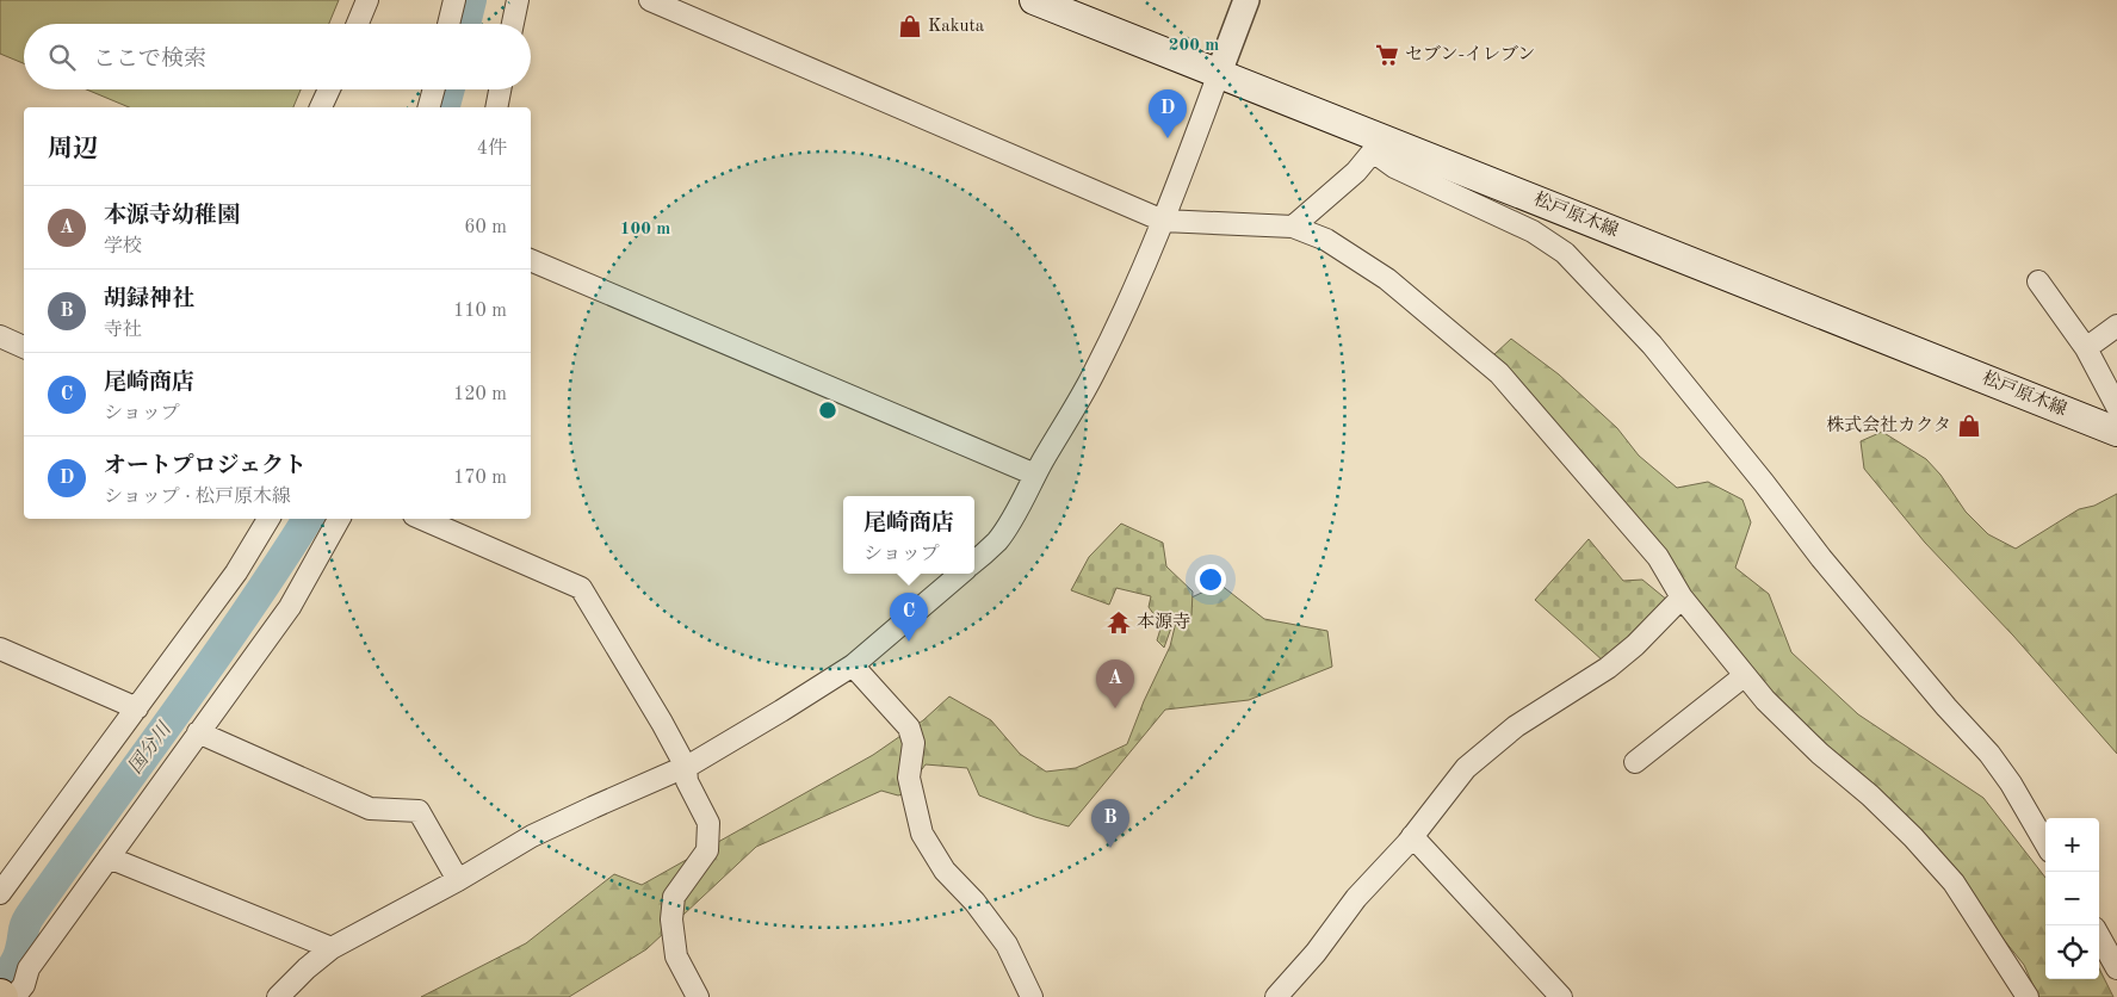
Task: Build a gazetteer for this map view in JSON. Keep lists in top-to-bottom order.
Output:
{
  "streets": {
    "main road": ["松戸原木線"]
  },
  "water": ["国分川"],
  "places": {
    "shop": ["Kakuta", "株式会社カクタ"],
    "supermarket": ["セブン-イレブン"],
    "temple": ["本源寺"]
  },
  "page": {
    "search": "ここで検索",
    "pins": [
      "D",
      "C",
      "A",
      "B"
    ],
    "heading": ["周辺", "4件"],
    "list": [
      {
        "mark": "A",
        "name": "本源寺幼稚園",
        "note": "学校",
        "value": "60 m"
      },
      {
        "mark": "B",
        "name": "胡録神社",
        "note": "寺社",
        "value": "110 m"
      },
      {
        "mark": "C",
        "name": "尾崎商店",
        "note": "ショップ",
        "value": "120 m"
      },
      {
        "mark": "D",
        "name": "オートプロジェクト",
        "note": "ショップ · 松戸原木線",
        "value": "170 m"
      }
    ],
    "popup": ["尾崎商店", "ショップ"],
    "map_buttons": ["+", "−"]
  },
  "rings": ["200 m", "100 m"]
}
